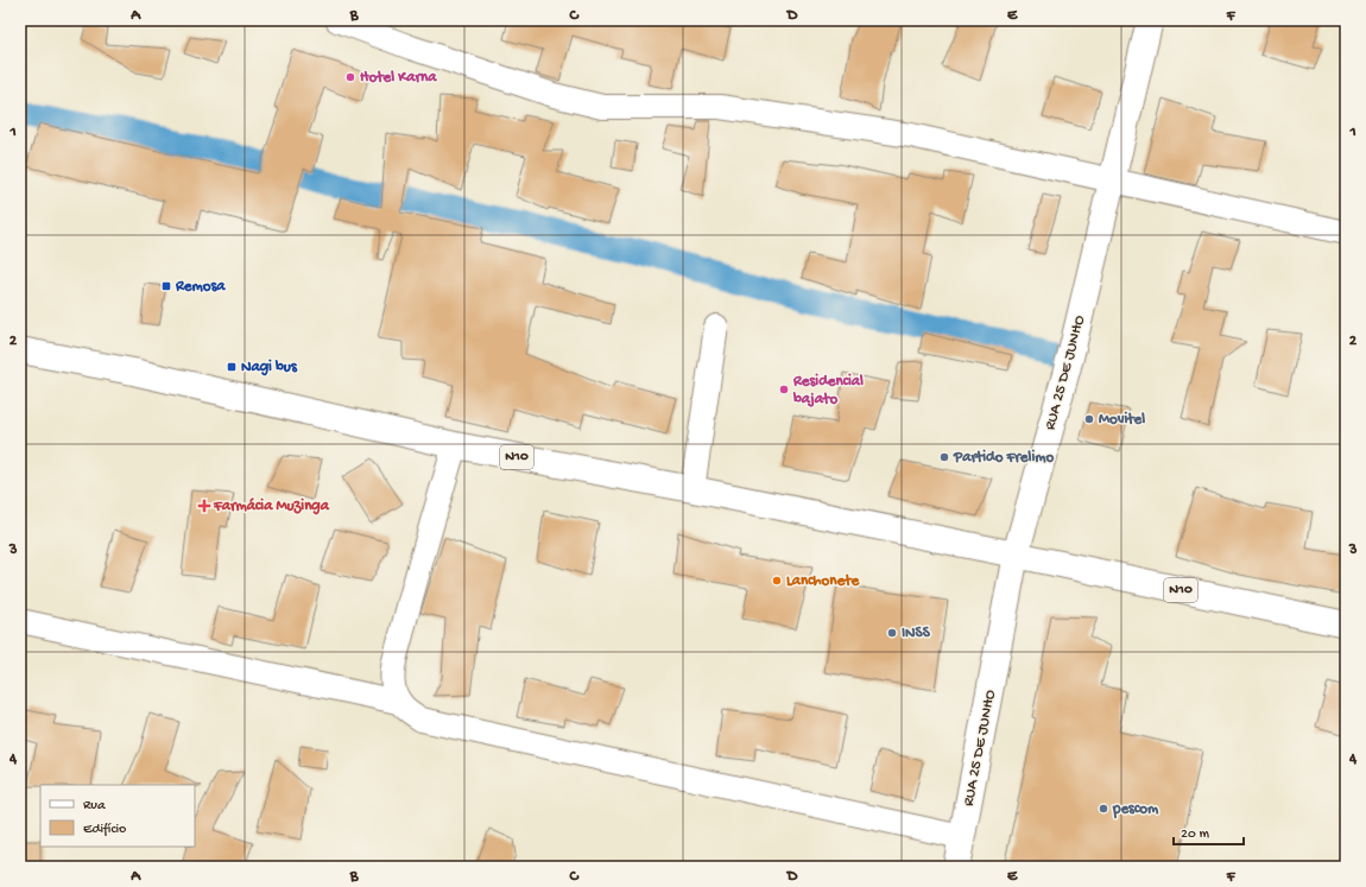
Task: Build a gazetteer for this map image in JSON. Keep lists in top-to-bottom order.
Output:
{
  "streets": {
    "main road": ["RUA 25 DE JUNHO", "N10"]
  },
  "crossings": [
    ["RUA 25 DE JUNHO", "N10"]
  ],
  "places": {
    "other": [
      "Hotel Karna",
      "Residencial bajato",
      "Movitel",
      "Partido Frelimo",
      "Lanchonete",
      "INSS",
      "pescom"
    ],
    "transit": ["Remosa", "Nagi bus"],
    "health": ["Farmácia Muzinga"]
  },
  "legend": ["Rua", "Edifício"],
  "scale_bar": "20 m",
  "grid": {
    "columns": [
      "A",
      "B",
      "C",
      "D",
      "E",
      "F"
    ],
    "rows": [
      "1",
      "2",
      "3",
      "4"
    ]
  }
}
